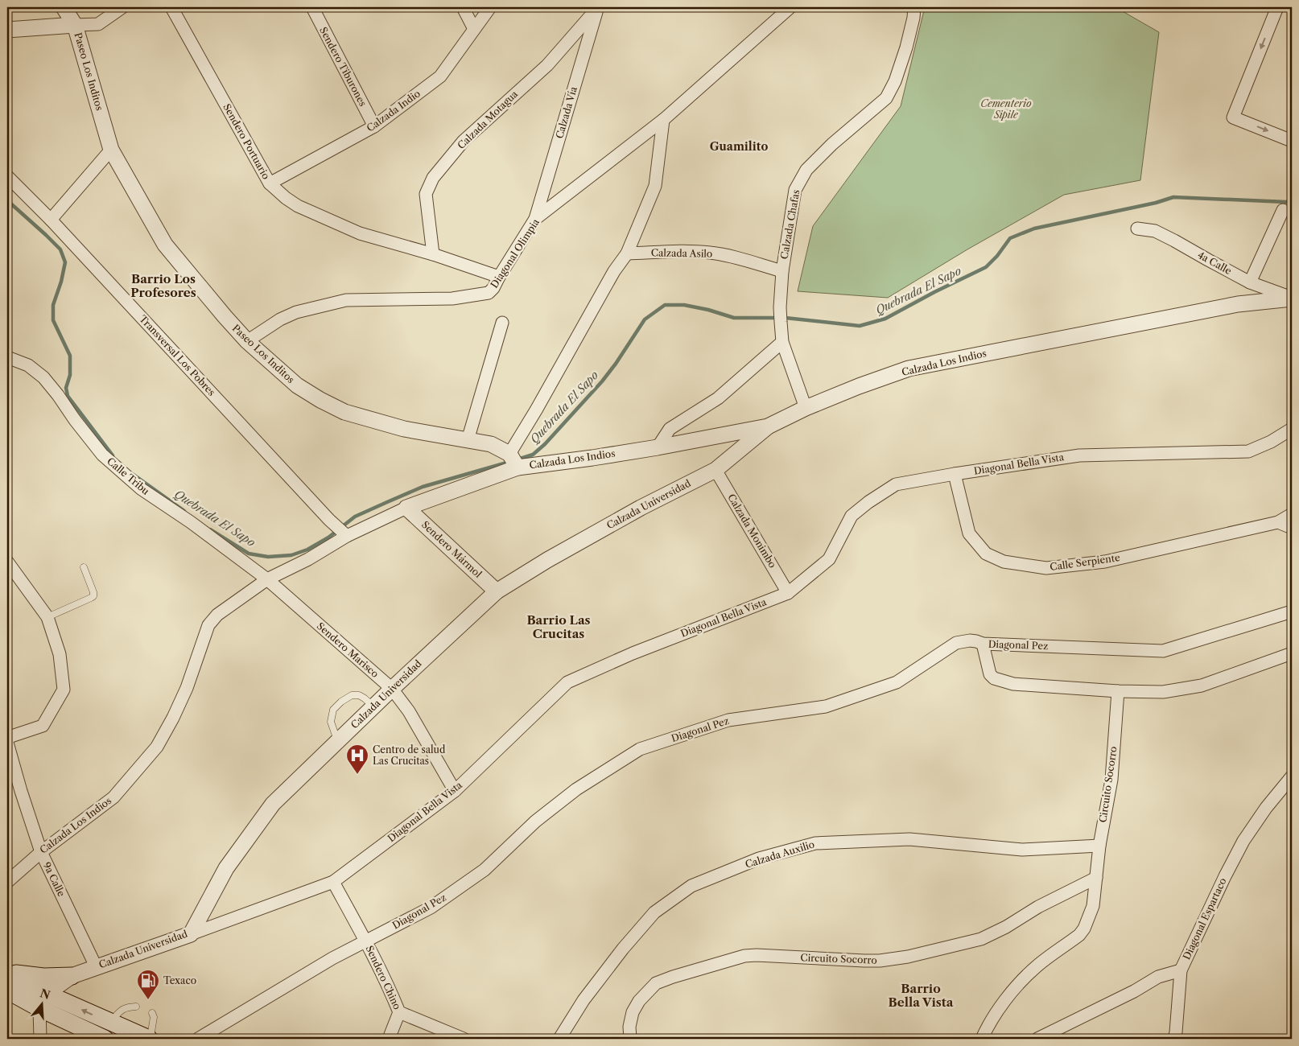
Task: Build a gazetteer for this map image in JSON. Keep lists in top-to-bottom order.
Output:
{
  "streets": {
    "street": [
      "Sendero Tiburones",
      "Paseo Los Inditos",
      "Calzada Indio",
      "Calzada Vía",
      "Calzada Motagua",
      "Sendero Portuario",
      "Calzada Chafas",
      "Diagonal Olimpia",
      "Calzada Asilo",
      "4a Calle",
      "Transversal Los Pobres",
      "Calzada Los Indios",
      "Diagonal Bella Vista",
      "Calle Tribu",
      "Calzada Universidad",
      "Calzada Monimbo",
      "Sendero Mármol",
      "Calle Serpiente",
      "Diagonal Pez",
      "Sendero Marisco",
      "Circuito Socorro",
      "Calzada Auxilio",
      "9a Calle",
      "Diagonal Espartaco",
      "Sendero Chino"
    ]
  },
  "crossings": [
    ["Sendero Tiburones", "Calzada Indio"],
    ["Paseo Los Inditos", "Diagonal Olimpia"],
    ["Calzada Indio", "Sendero Portuario"],
    ["Calzada Vía", "Calzada Motagua"],
    ["Calzada Vía", "Diagonal Olimpia"],
    ["Calzada Motagua", "Sendero Portuario"],
    ["Sendero Portuario", "Diagonal Olimpia"],
    ["Calzada Chafas", "Calzada Asilo"],
    ["Calzada Chafas", "Calzada Los Indios"],
    ["4a Calle", "Calzada Los Indios"],
    ["Transversal Los Pobres", "Calzada Los Indios"],
    ["Calzada Los Indios", "Calle Tribu"],
    ["Calzada Los Indios", "Calzada Universidad"],
    ["Calzada Los Indios", "Sendero Mármol"],
    ["Calzada Los Indios", "Sendero Marisco"],
    ["Calzada Los Indios", "9a Calle"],
    ["Diagonal Bella Vista", "Calzada Universidad"],
    ["Diagonal Bella Vista", "Calzada Monimbo"],
    ["Diagonal Bella Vista", "Calle Serpiente"],
    ["Diagonal Bella Vista", "Sendero Marisco"],
    ["Diagonal Bella Vista", "Sendero Chino"],
    ["Calle Tribu", "Sendero Marisco"],
    ["Calzada Universidad", "Calzada Monimbo"],
    ["Calzada Universidad", "Sendero Mármol"],
    ["Calzada Universidad", "Sendero Marisco"],
    ["Calzada Universidad", "9a Calle"],
    ["Diagonal Pez", "Sendero Chino"],
    ["Circuito Socorro", "Calzada Auxilio"]
  ],
  "districts": [
    "Guamilito",
    "Barrio Los Profesores",
    "Barrio Las Crucitas",
    "Barrio Bella Vista"
  ],
  "water": ["Quebrada El Sapo"],
  "parks": ["Cementerio Sipile"],
  "places": {
    "hospital": ["Centro de salud Las Crucitas"],
    "fuel station": ["Texaco"]
  },
  "north": "top"
}
